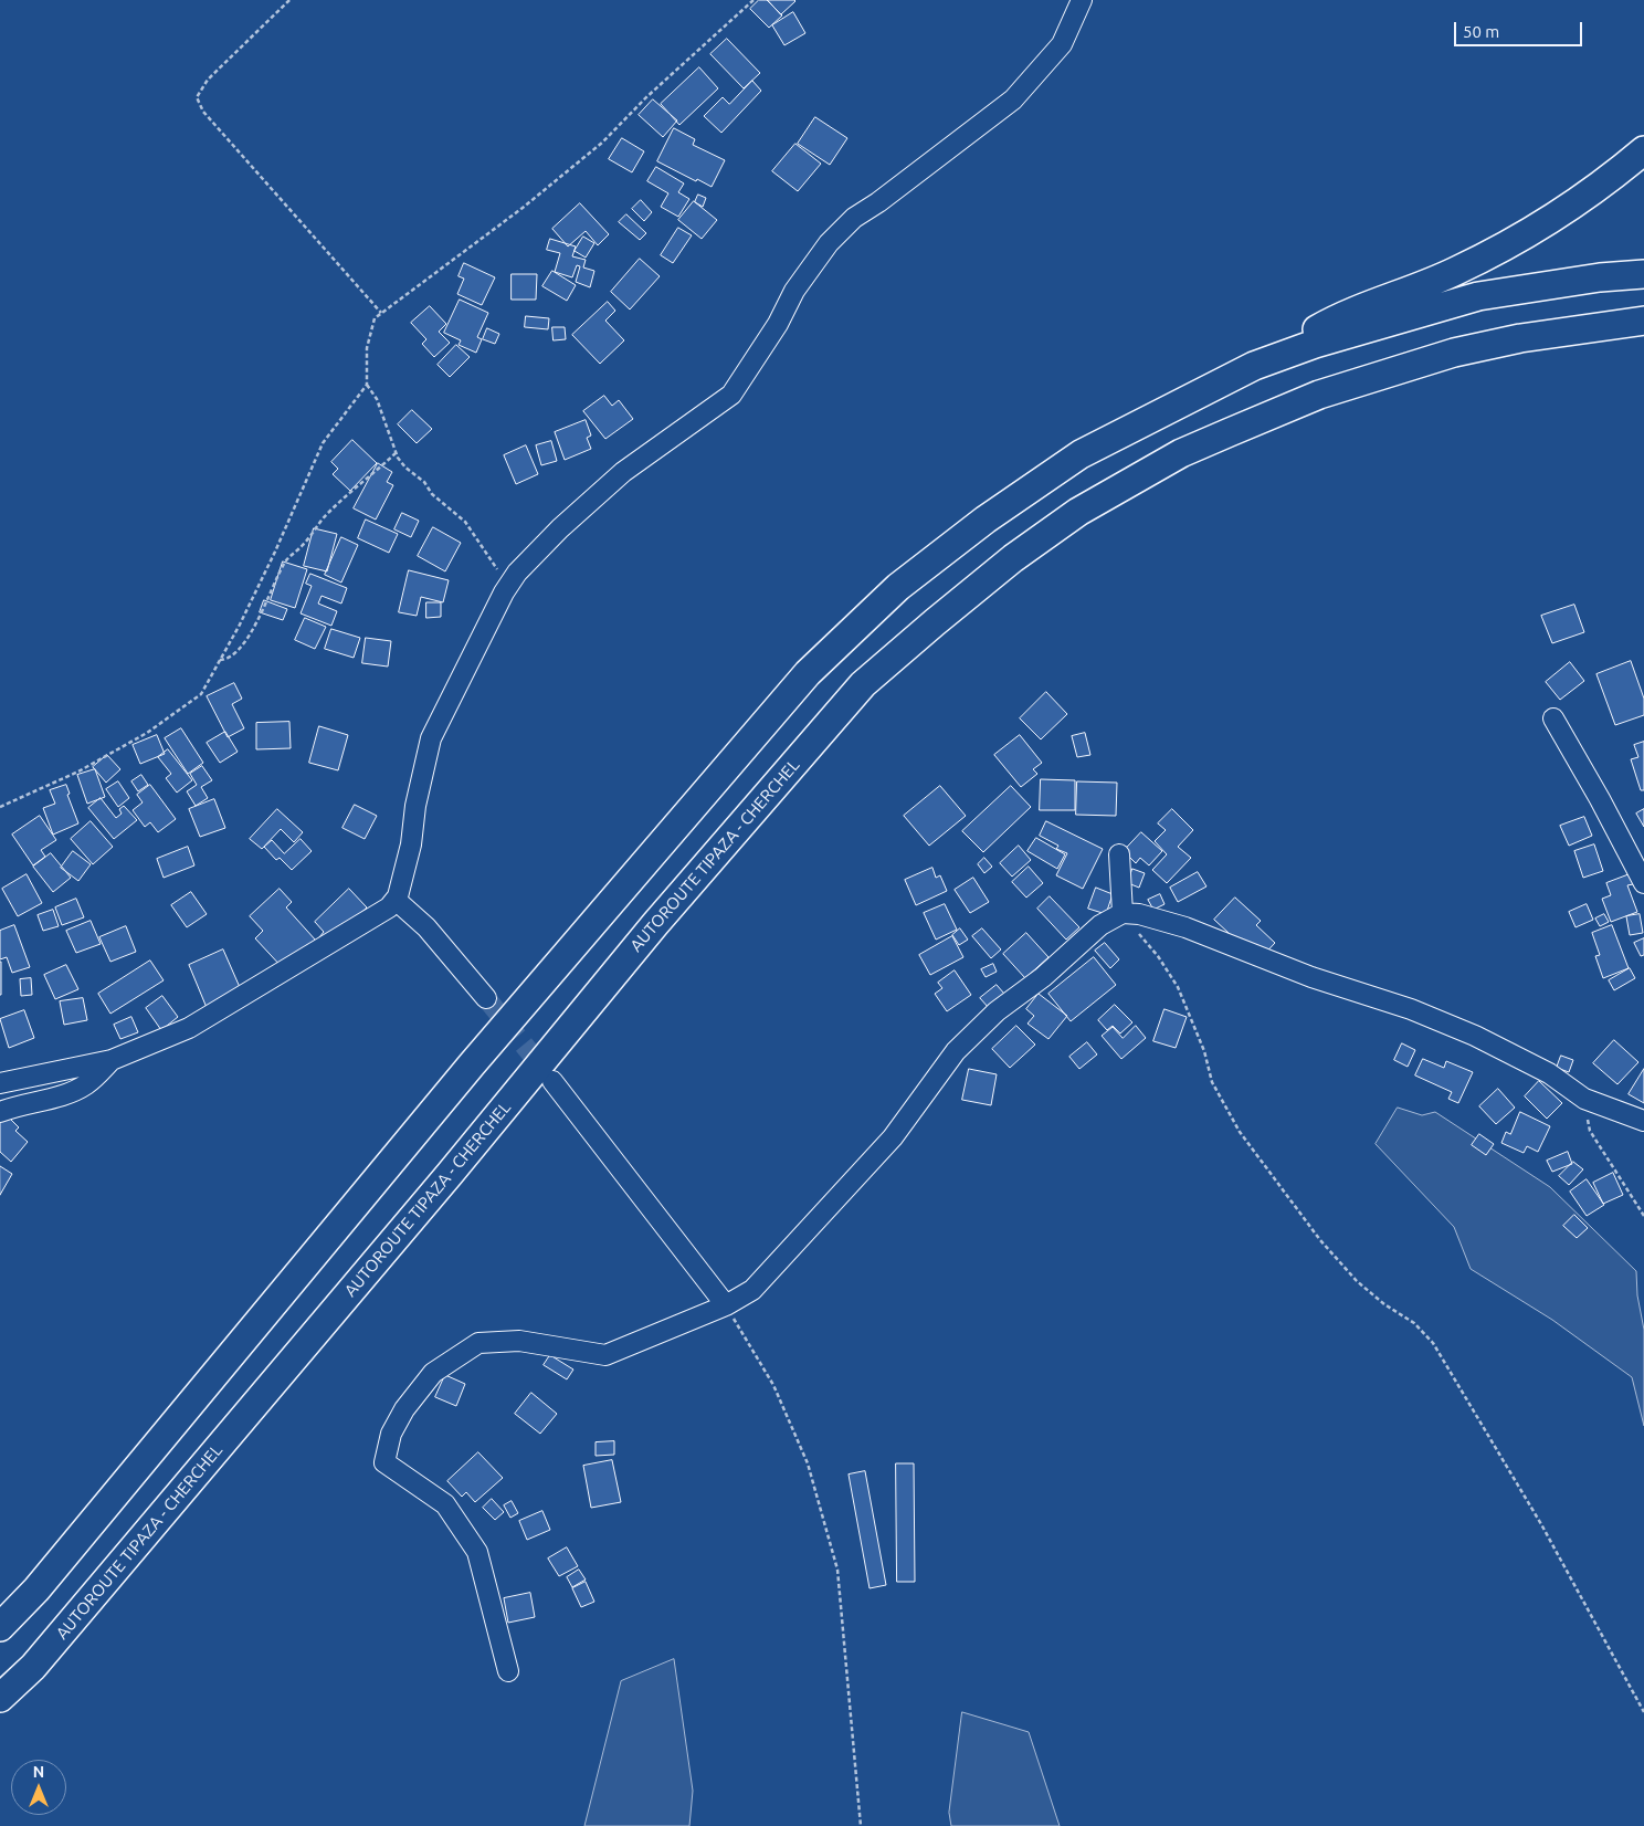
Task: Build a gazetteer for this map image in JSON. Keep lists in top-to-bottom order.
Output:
{
  "streets": {
    "highway": ["AUTOROUTE TIPAZA - CHERCHEL"]
  },
  "scale_bar": "50 m",
  "north": "top"
}
